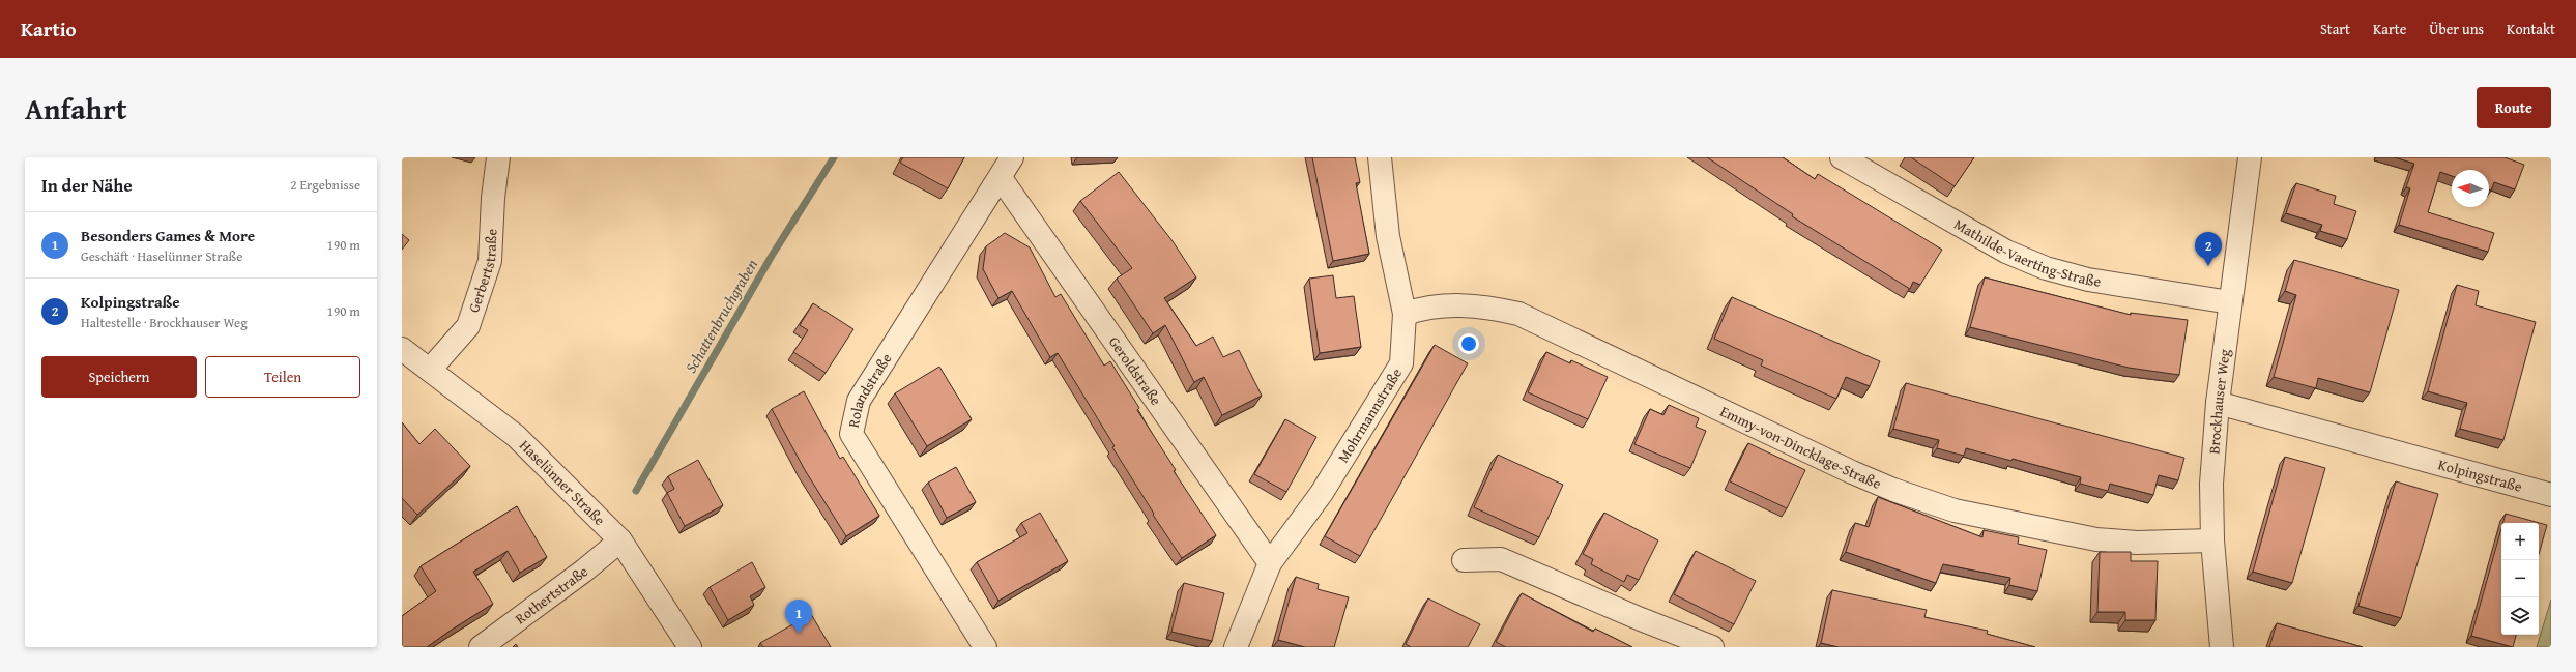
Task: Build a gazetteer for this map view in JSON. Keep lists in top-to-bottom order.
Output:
{
  "streets": {
    "street": [
      "Mathilde-Vaerting-Straße",
      "Gerbertstraße",
      "Geroldstraße",
      "Rolandstraße",
      "Brockhauser Weg",
      "Mohrmannstraße",
      "Emmy-von-Dincklage-Straße",
      "Kolpingstraße",
      "Haselünner Straße",
      "Rothertstraße"
    ]
  },
  "crossings": [
    ["Mathilde-Vaerting-Straße", "Brockhauser Weg"],
    ["Gerbertstraße", "Haselünner Straße"],
    ["Geroldstraße", "Rolandstraße"],
    ["Geroldstraße", "Mohrmannstraße"],
    ["Brockhauser Weg", "Emmy-von-Dincklage-Straße"],
    ["Brockhauser Weg", "Kolpingstraße"],
    ["Mohrmannstraße", "Emmy-von-Dincklage-Straße"],
    ["Haselünner Straße", "Rothertstraße"]
  ],
  "water": ["Schattenbruchgraben"],
  "north": "left",
  "page": {
    "header": "Kartio",
    "nav": [
      "Start",
      "Karte",
      "Über uns",
      "Kontakt"
    ],
    "title": "Anfahrt",
    "buttons": [
      "Route",
      ["Speichern", "Teilen"]
    ],
    "heading": ["In der Nähe", "2 Ergebnisse"],
    "list": [
      {
        "mark": "1",
        "name": "Besonders Games & More",
        "note": "Geschäft · Haselünner Straße",
        "value": "190 m"
      },
      {
        "mark": "2",
        "name": "Kolpingstraße",
        "note": "Haltestelle · Brockhauser Weg",
        "value": "190 m"
      }
    ],
    "pins": ["2", "1"],
    "map_buttons": ["+", "−"]
  }
}
